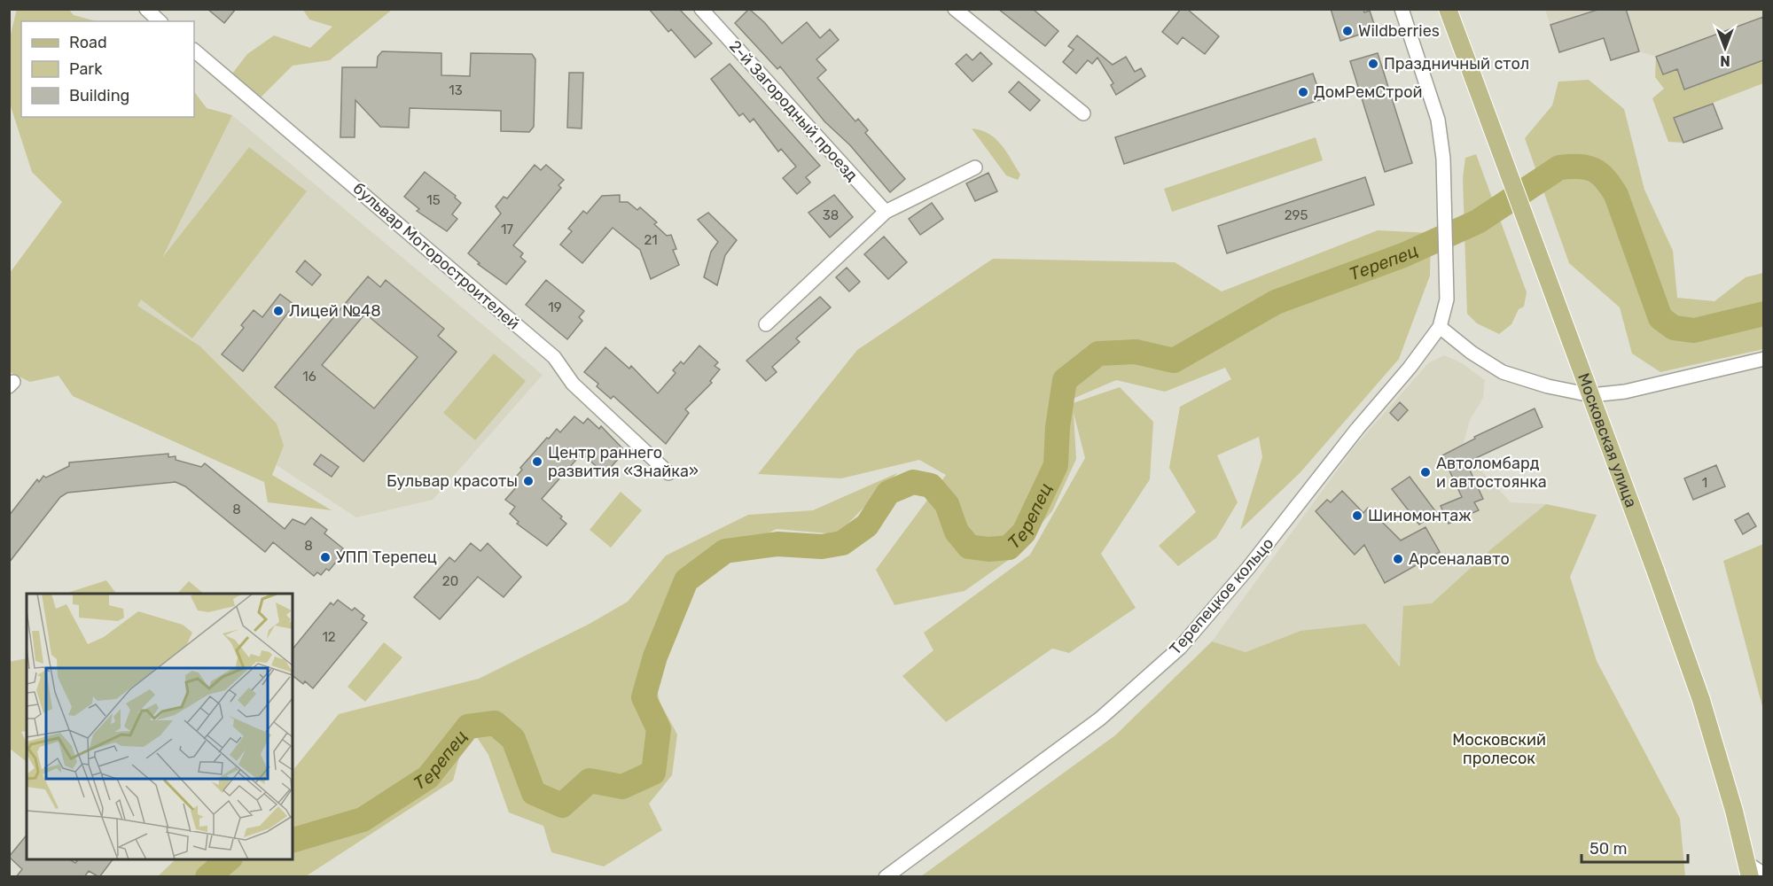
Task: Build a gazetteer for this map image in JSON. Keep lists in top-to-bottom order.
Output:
{
  "streets": {
    "main road": ["Московская улица"],
    "street": ["2-й Загородный проезд", "бульвар Моторостроителей", "Терепецкое кольцо"]
  },
  "water": ["Терепец"],
  "parks": ["Московский пролесок"],
  "places": [
    "Wildberries",
    "Праздничный стол",
    "ДомРемСтрой",
    "Лицей №48",
    "Центр раннего развития «Знайка»",
    "Автоломбард и автостоянка",
    "Бульвар красоты",
    "Шиномонтаж",
    "УПП Терепец",
    "Арсеналавто"
  ],
  "house_numbers": [
    "13",
    "15",
    "38",
    "295",
    "17",
    "21",
    "19",
    "16",
    "1",
    "8",
    "8",
    "20",
    "12"
  ],
  "legend": ["Road", "Park", "Building"],
  "scale_bar": "50 m",
  "north": "bottom"
}
